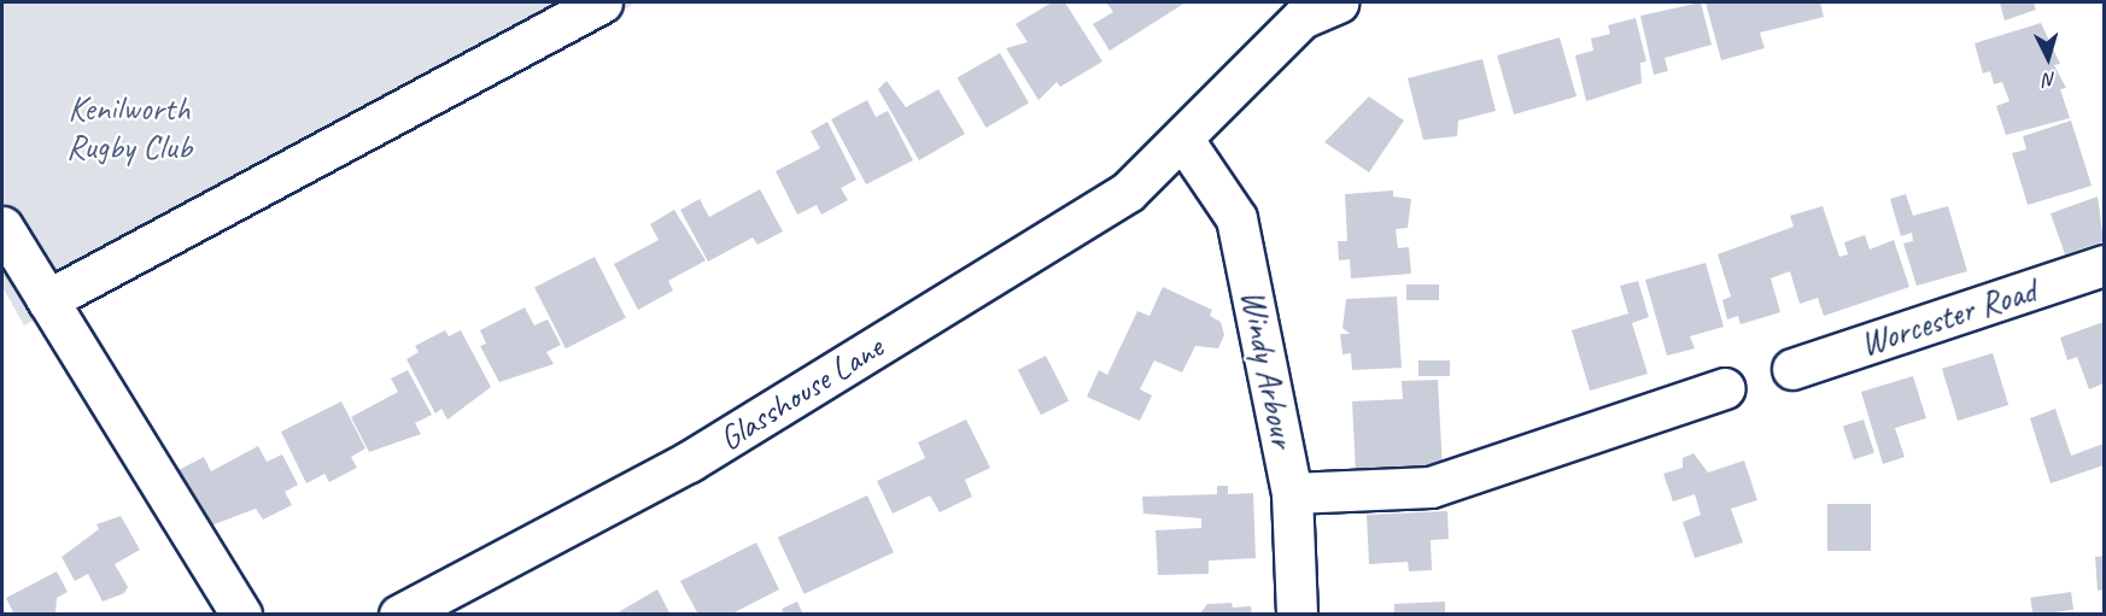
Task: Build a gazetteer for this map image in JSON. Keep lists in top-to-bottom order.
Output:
{
  "streets": {
    "street": ["Worcester Road", "Windy Arbour", "Glasshouse Lane"]
  },
  "crossings": [
    ["Windy Arbour", "Glasshouse Lane"]
  ],
  "parks": ["Kenilworth Rugby Club"],
  "north": "bottom"
}
